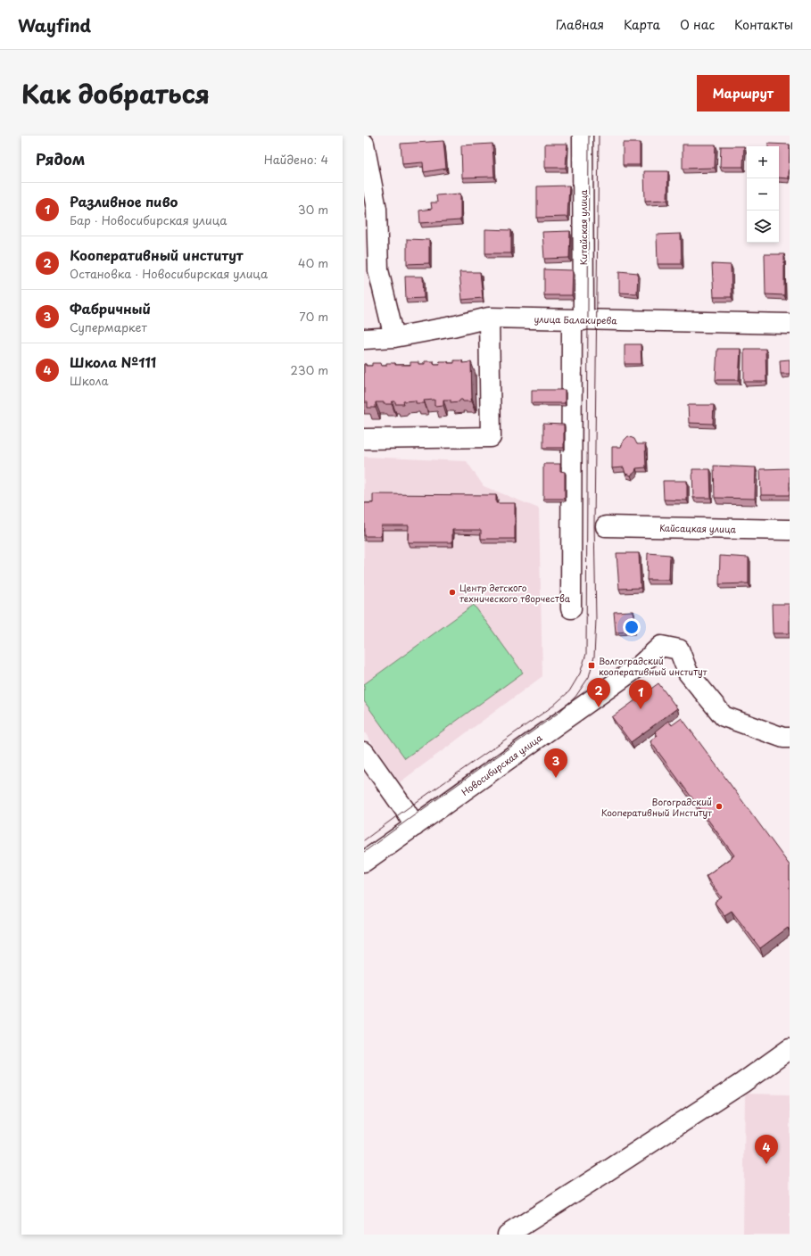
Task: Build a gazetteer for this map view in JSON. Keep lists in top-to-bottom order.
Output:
{
  "streets": {
    "street": [
      "Китайская улица",
      "улица Балакирева",
      "Кайсацкая улица",
      "Новосибирская улица"
    ]
  },
  "crossings": [
    ["Китайская улица", "улица Балакирева"]
  ],
  "places": {
    "other": ["Центр детского технического творчества", "Вогоградский Кооперативный Институт"],
    "transit": ["Волгоградский кооперативный институт"]
  },
  "page": {
    "header": "Wayfind",
    "nav": [
      "Главная",
      "Карта",
      "О нас",
      "Контакты"
    ],
    "title": "Как добраться",
    "buttons": "Маршрут",
    "heading": ["Рядом", "Найдено: 4"],
    "map_buttons": ["+", "−"],
    "list": [
      {
        "mark": "1",
        "name": "Разливное пиво",
        "note": "Бар · Новосибирская улица",
        "value": "30 m"
      },
      {
        "mark": "2",
        "name": "Кооперативный институт",
        "note": "Остановка · Новосибирская улица",
        "value": "40 m"
      },
      {
        "mark": "3",
        "name": "Фабричный",
        "note": "Супермаркет",
        "value": "70 m"
      },
      {
        "mark": "4",
        "name": "Школа №111",
        "note": "Школа",
        "value": "230 m"
      }
    ],
    "pins": [
      "2",
      "1",
      "3",
      "4"
    ]
  }
}
